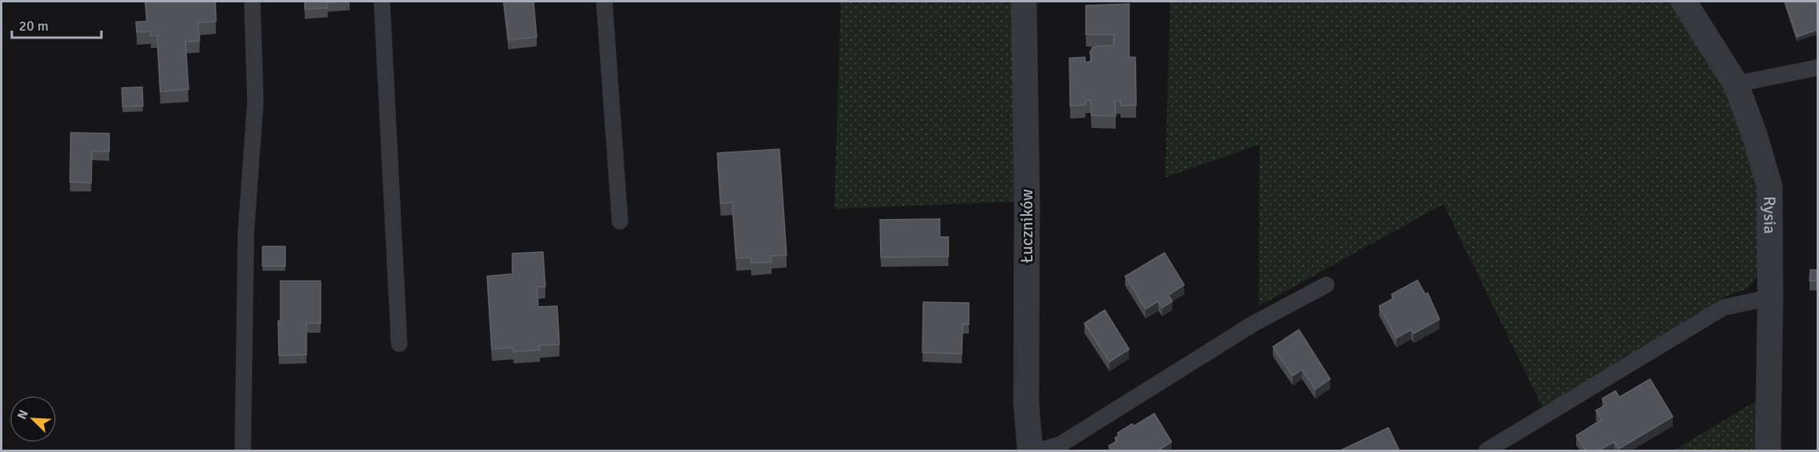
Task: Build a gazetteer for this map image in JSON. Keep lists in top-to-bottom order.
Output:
{
  "streets": {
    "street": ["Rysia", "Łuczników"]
  },
  "scale_bar": "20 m",
  "north": "top left"
}
